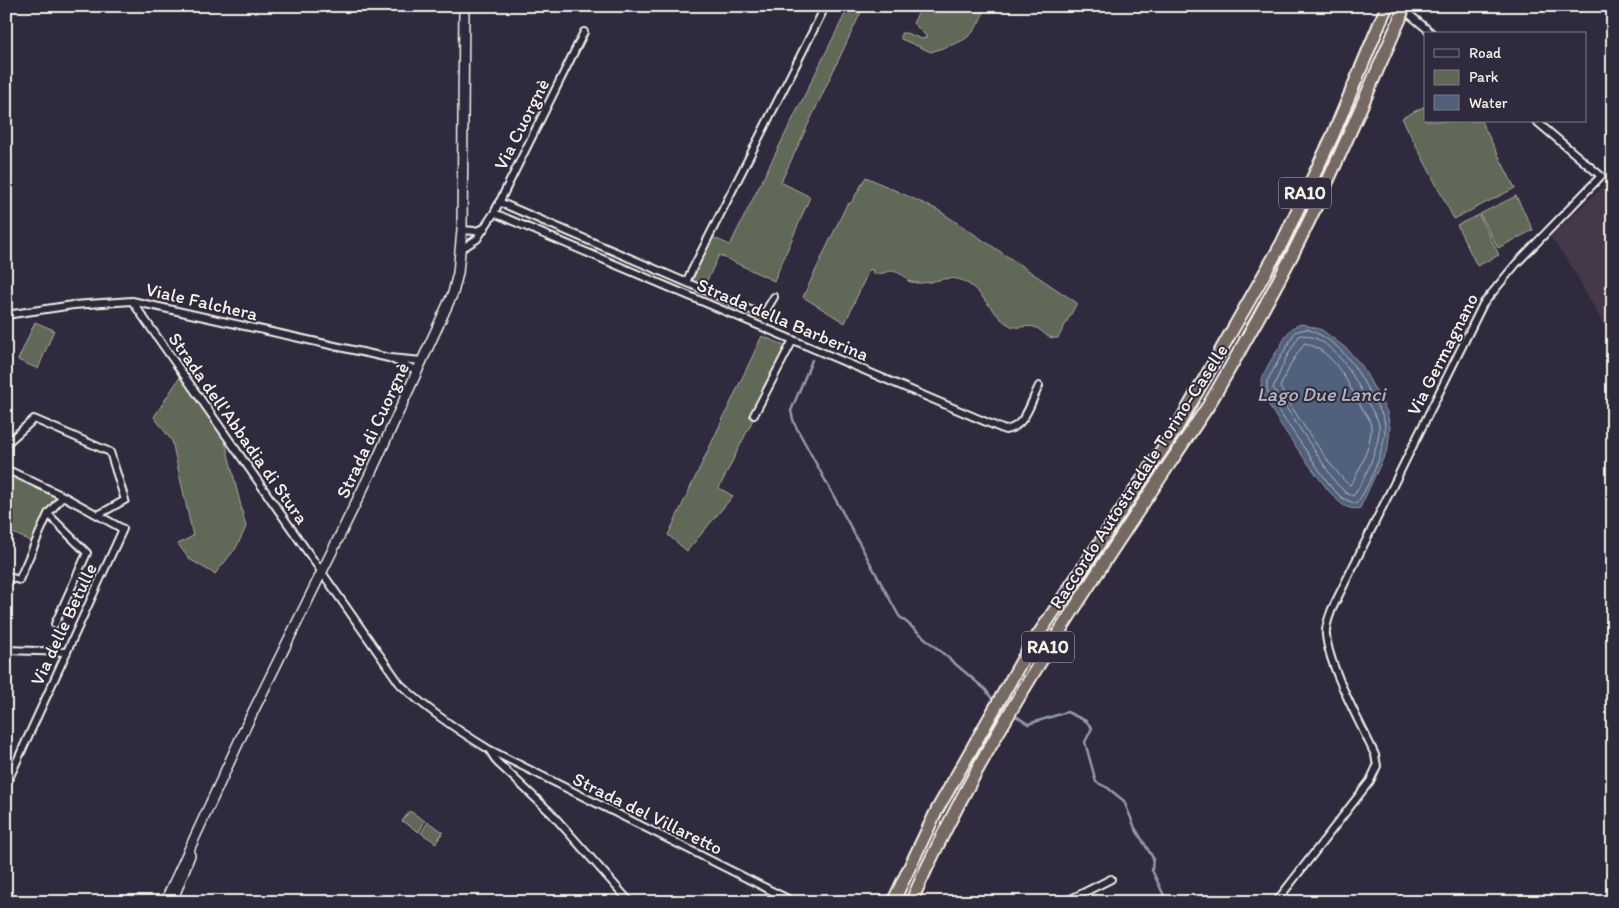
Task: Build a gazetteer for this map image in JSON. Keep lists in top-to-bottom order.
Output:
{
  "streets": {
    "highway": ["RA10", "Raccordo Autostradale Torino-Caselle"],
    "main road": ["Strada di Cuorgnè"],
    "street": [
      "Via Cuorgnè",
      "Viale Falchera",
      "Strada della Barberina",
      "Via Germagnano",
      "Strada dell'Abbadia di Stura",
      "Via delle Betulle",
      "Strada del Villaretto"
    ]
  },
  "crossings": [
    ["Via Cuorgnè", "Strada della Barberina"],
    ["Via Cuorgnè", "Strada di Cuorgnè"],
    ["Viale Falchera", "Strada dell'Abbadia di Stura"],
    ["Viale Falchera", "Strada di Cuorgnè"],
    ["Strada dell'Abbadia di Stura", "Strada di Cuorgnè"],
    ["Strada dell'Abbadia di Stura", "Strada del Villaretto"],
    ["Strada di Cuorgnè", "Strada del Villaretto"]
  ],
  "water": ["Lago Due Lanci"],
  "legend": ["Road", "Park", "Water"]
}
